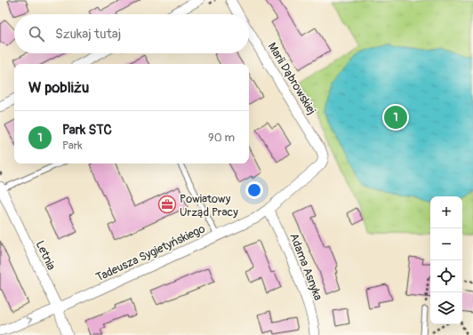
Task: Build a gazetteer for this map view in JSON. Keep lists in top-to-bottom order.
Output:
{
  "streets": {
    "street": [
      "Marii Dąbrowskiej",
      "Tadeusza Sygietyńskiego",
      "Letnia",
      "Adama Asnyka"
    ]
  },
  "crossings": [
    ["Marii Dąbrowskiej", "Tadeusza Sygietyńskiego"],
    ["Tadeusza Sygietyńskiego", "Letnia"],
    ["Tadeusza Sygietyńskiego", "Adama Asnyka"]
  ],
  "places": {
    "office": ["Powiatowy Urząd Pracy"]
  },
  "page": {
    "search": "Szukaj tutaj",
    "heading": "W pobliżu",
    "pins": "1",
    "list": [
      {
        "mark": "1",
        "name": "Park STC",
        "note": "Park",
        "value": "90 m"
      }
    ],
    "map_buttons": ["+", "−"]
  }
}
